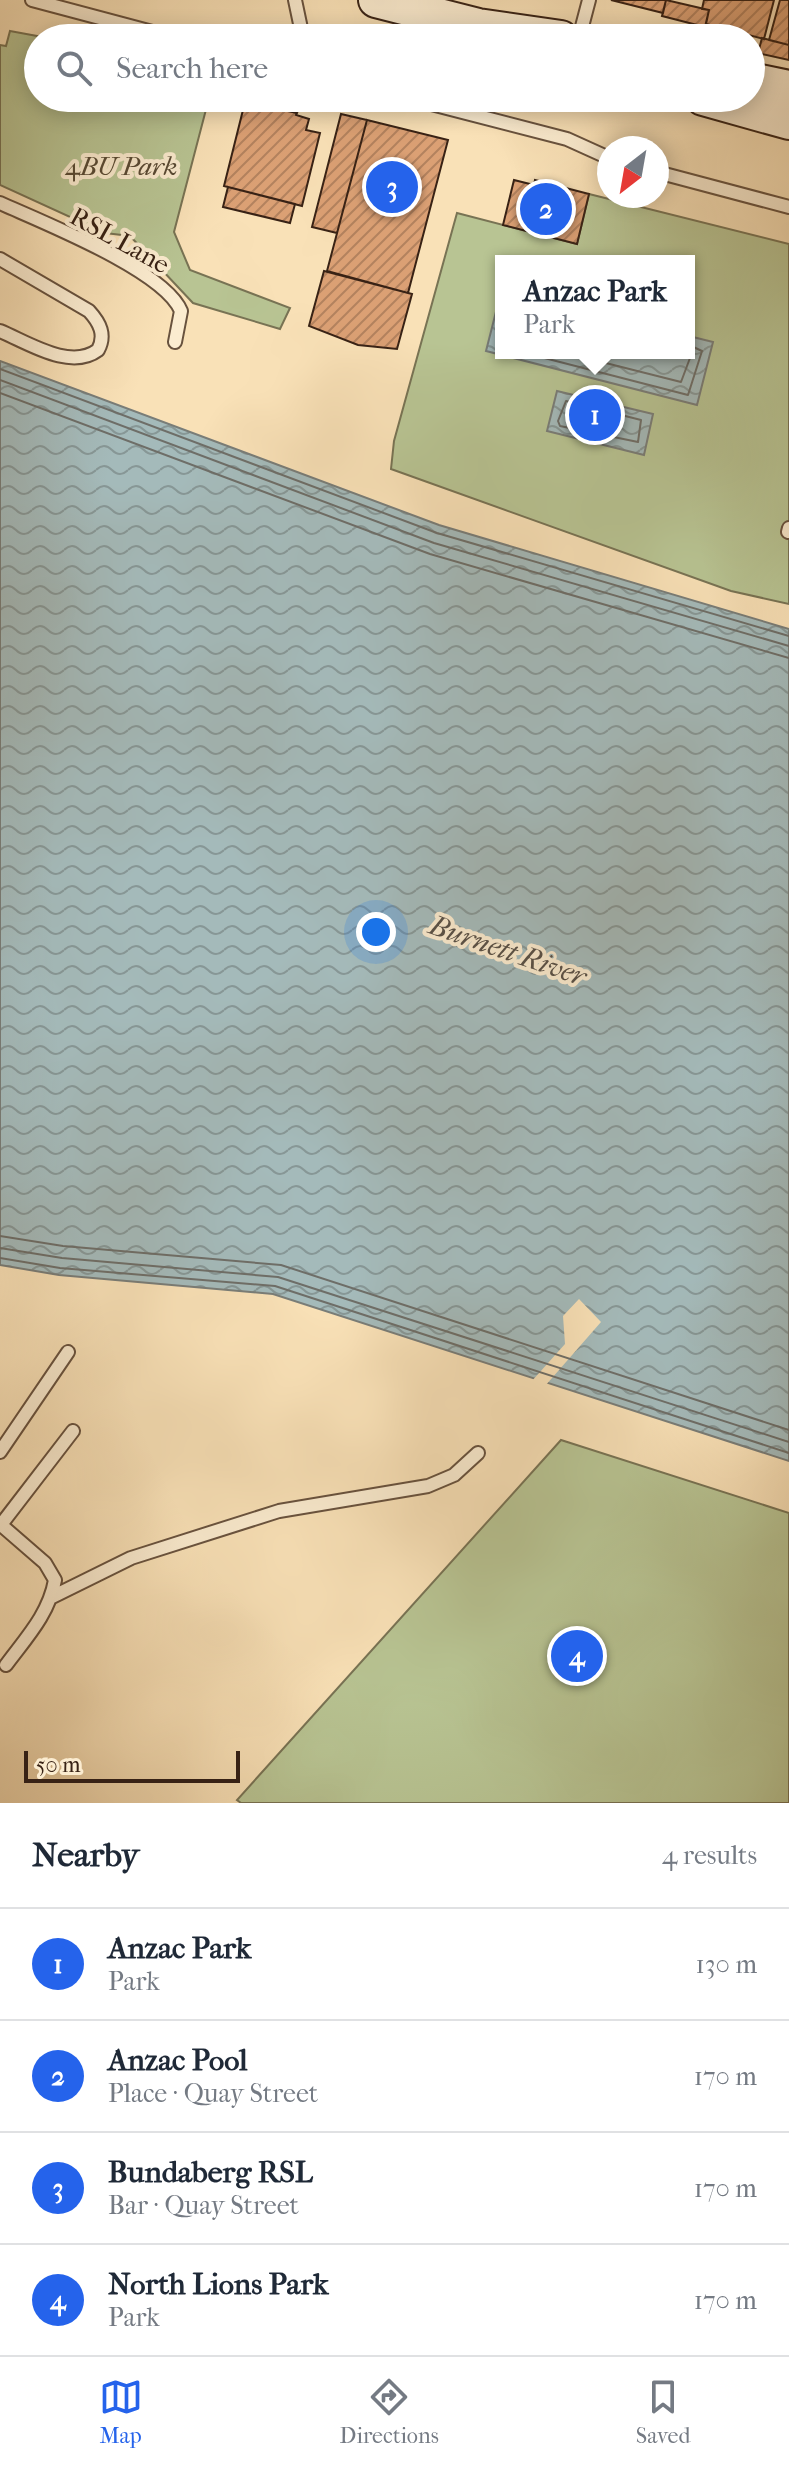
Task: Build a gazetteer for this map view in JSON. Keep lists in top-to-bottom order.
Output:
{
  "streets": {
    "lane": ["RSL Lane"]
  },
  "water": ["Burnett River"],
  "parks": ["4BU Park"],
  "scale_bar": "50 m",
  "north": "bottom left",
  "page": {
    "search": "Search here",
    "pins": [
      "3",
      "2",
      "1",
      "4"
    ],
    "popup": ["Anzac Park", "Park"],
    "scale": "50 m",
    "heading": ["Nearby", "4 results"],
    "list": [
      {
        "mark": "1",
        "name": "Anzac Park",
        "note": "Park",
        "value": "130 m"
      },
      {
        "mark": "2",
        "name": "Anzac Pool",
        "note": "Place · Quay Street",
        "value": "170 m"
      },
      {
        "mark": "3",
        "name": "Bundaberg RSL",
        "note": "Bar · Quay Street",
        "value": "170 m"
      },
      {
        "mark": "4",
        "name": "North Lions Park",
        "note": "Park",
        "value": "170 m"
      }
    ],
    "nav": ["Map", "Directions", "Saved"]
  }
}
